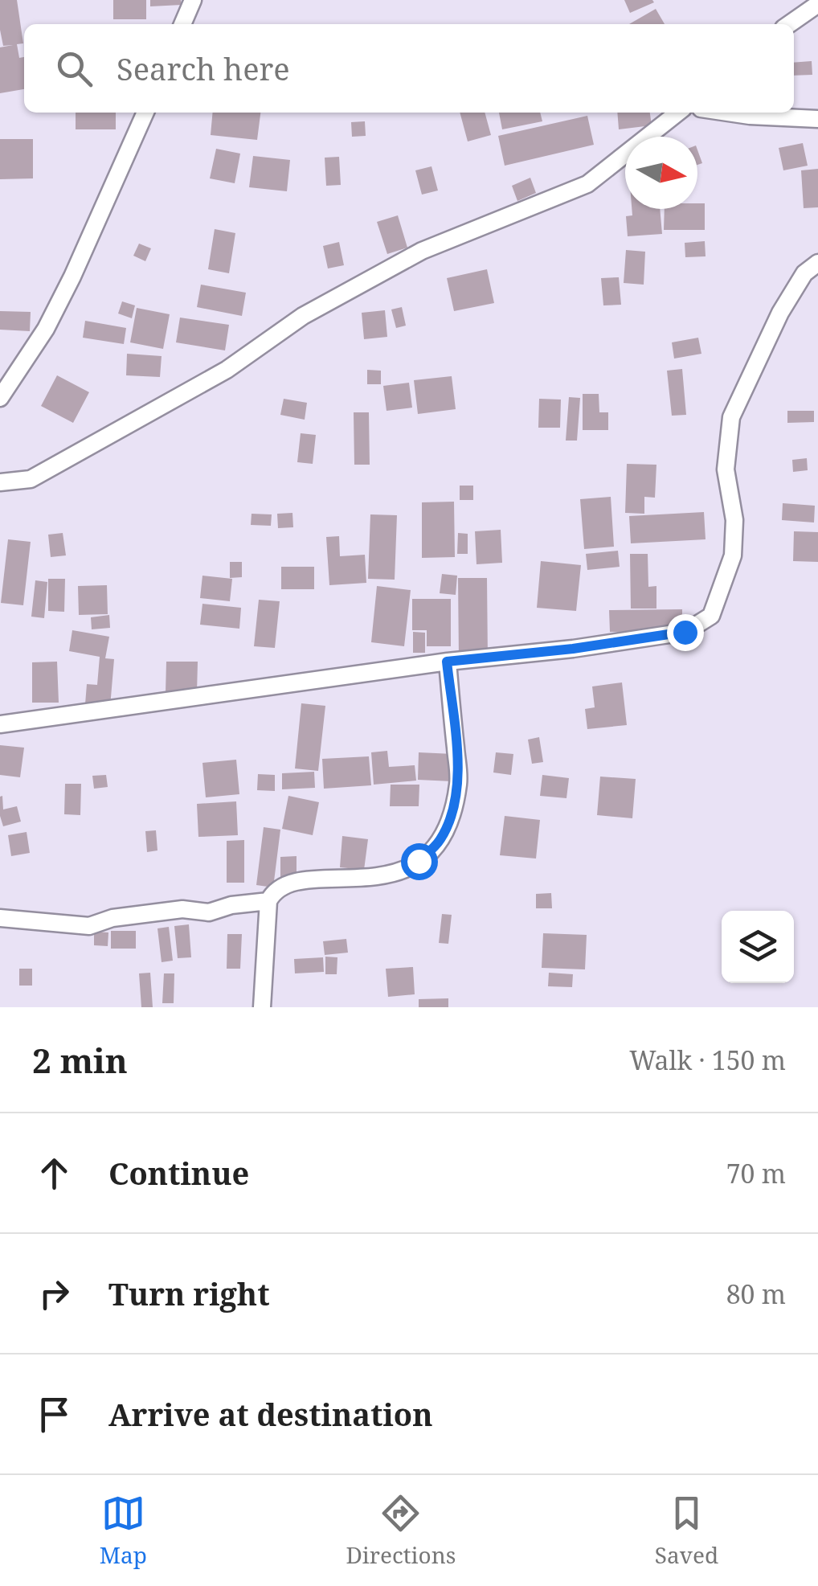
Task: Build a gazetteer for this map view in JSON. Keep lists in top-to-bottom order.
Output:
{
  "north": "right",
  "page": {
    "search": "Search here",
    "heading": ["2 min", "Walk · 150 m"],
    "list": [
      ["Continue", "70 m"],
      ["Turn right", "80 m"],
      "Arrive at destination"
    ],
    "nav": ["Map", "Directions", "Saved"]
  }
}
